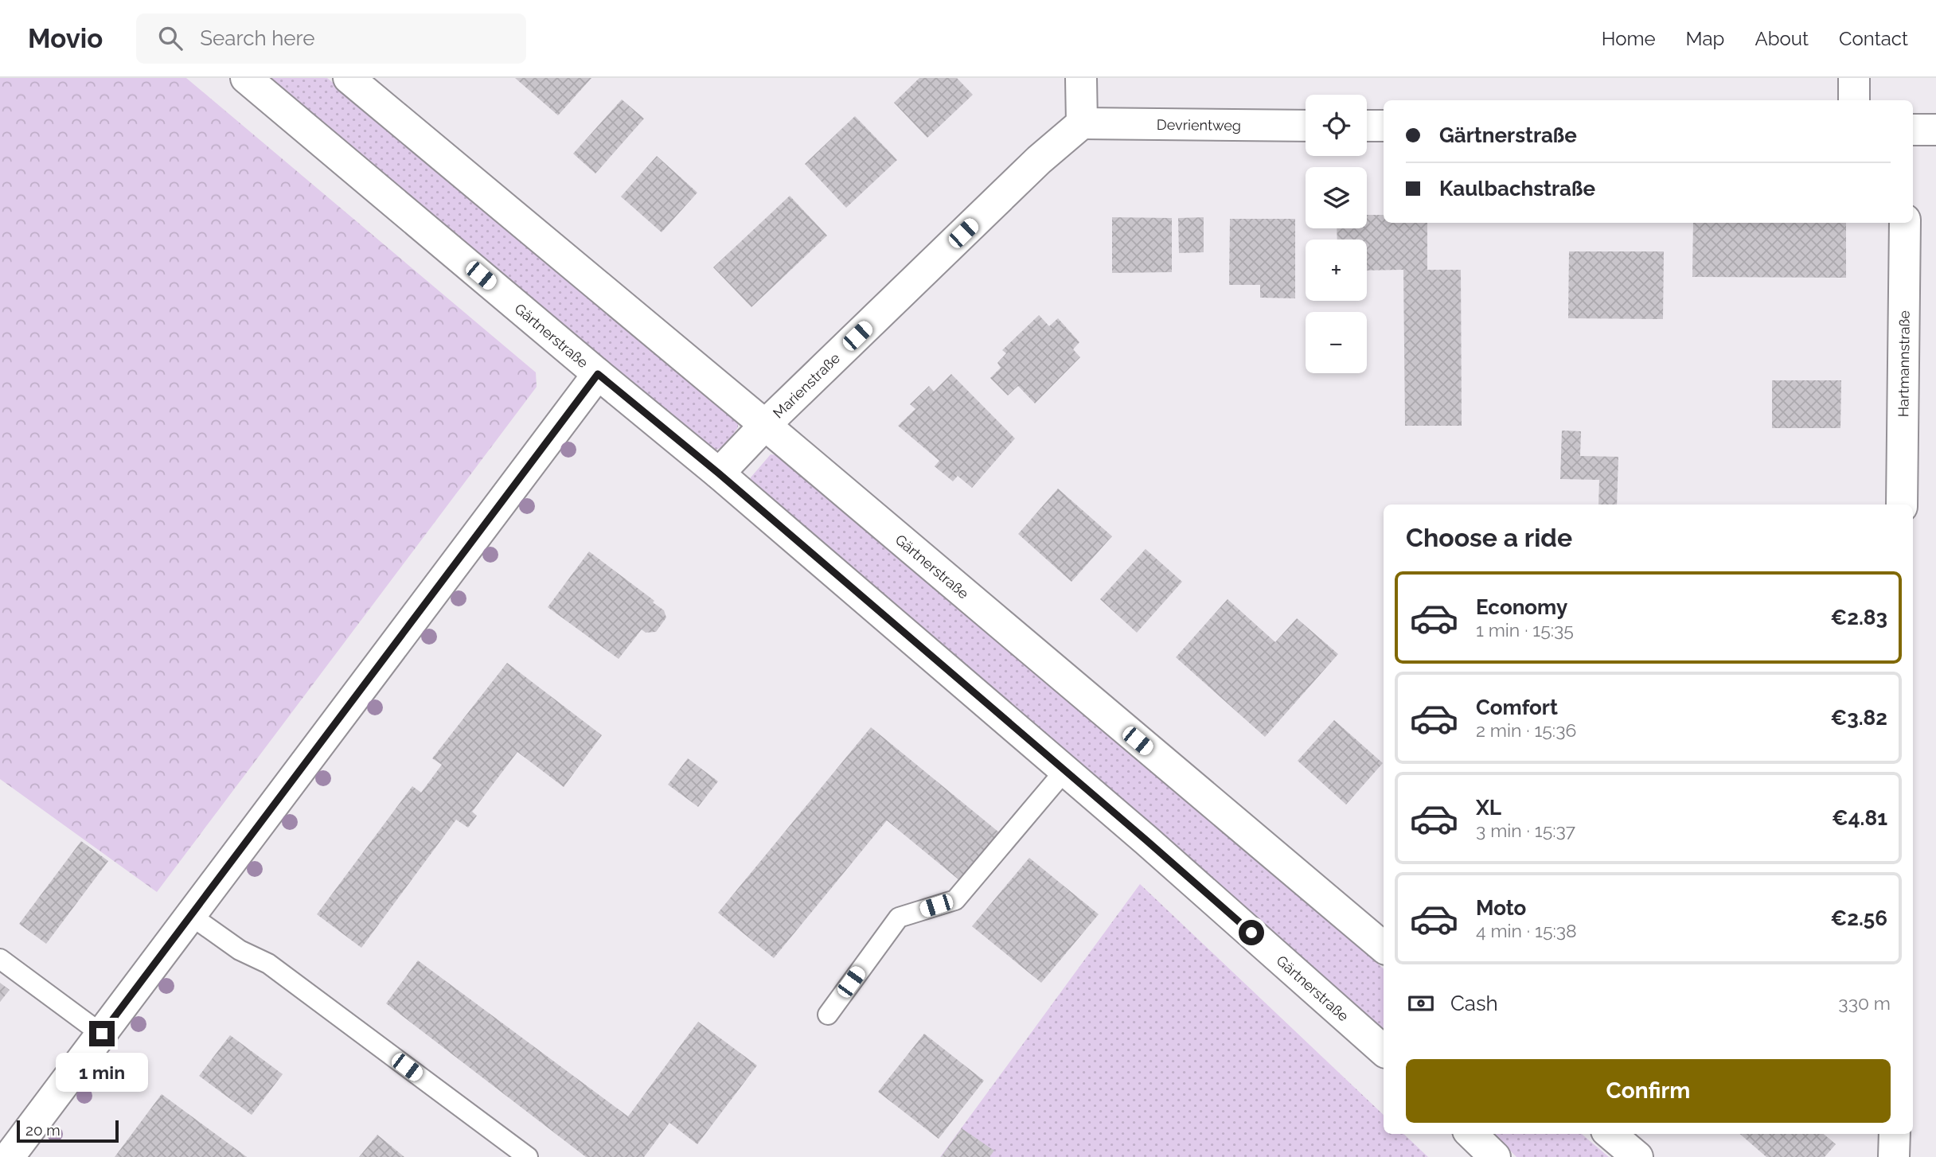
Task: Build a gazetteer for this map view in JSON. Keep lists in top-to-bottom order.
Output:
{
  "streets": {
    "street": [
      "Devrientweg",
      "Gärtnerstraße",
      "Hartmannstraße",
      "Marienstraße"
    ]
  },
  "crossings": [
    ["Devrientweg", "Marienstraße"],
    ["Gärtnerstraße", "Marienstraße"]
  ],
  "scale_bar": "20 m",
  "page": {
    "header": "Movio",
    "search": "Search here",
    "nav": [
      "Home",
      "Map",
      "About",
      "Contact"
    ],
    "map_buttons": ["+", "−"],
    "banner": ["Gärtnerstraße", "Kaulbachstraße"],
    "heading": "Choose a ride",
    "list": [
      {
        "name": "Economy",
        "note": "1 min · 15:35",
        "value": "€2.83"
      },
      {
        "name": "Comfort",
        "note": "2 min · 15:36",
        "value": "€3.82"
      },
      {
        "name": "XL",
        "note": "3 min · 15:37",
        "value": "€4.81"
      },
      {
        "name": "Moto",
        "note": "4 min · 15:38",
        "value": "€2.56"
      }
    ],
    "pay": ["Cash", "330 m"],
    "buttons": "Confirm",
    "bubble": "1 min",
    "scale": "20 m"
  }
}
